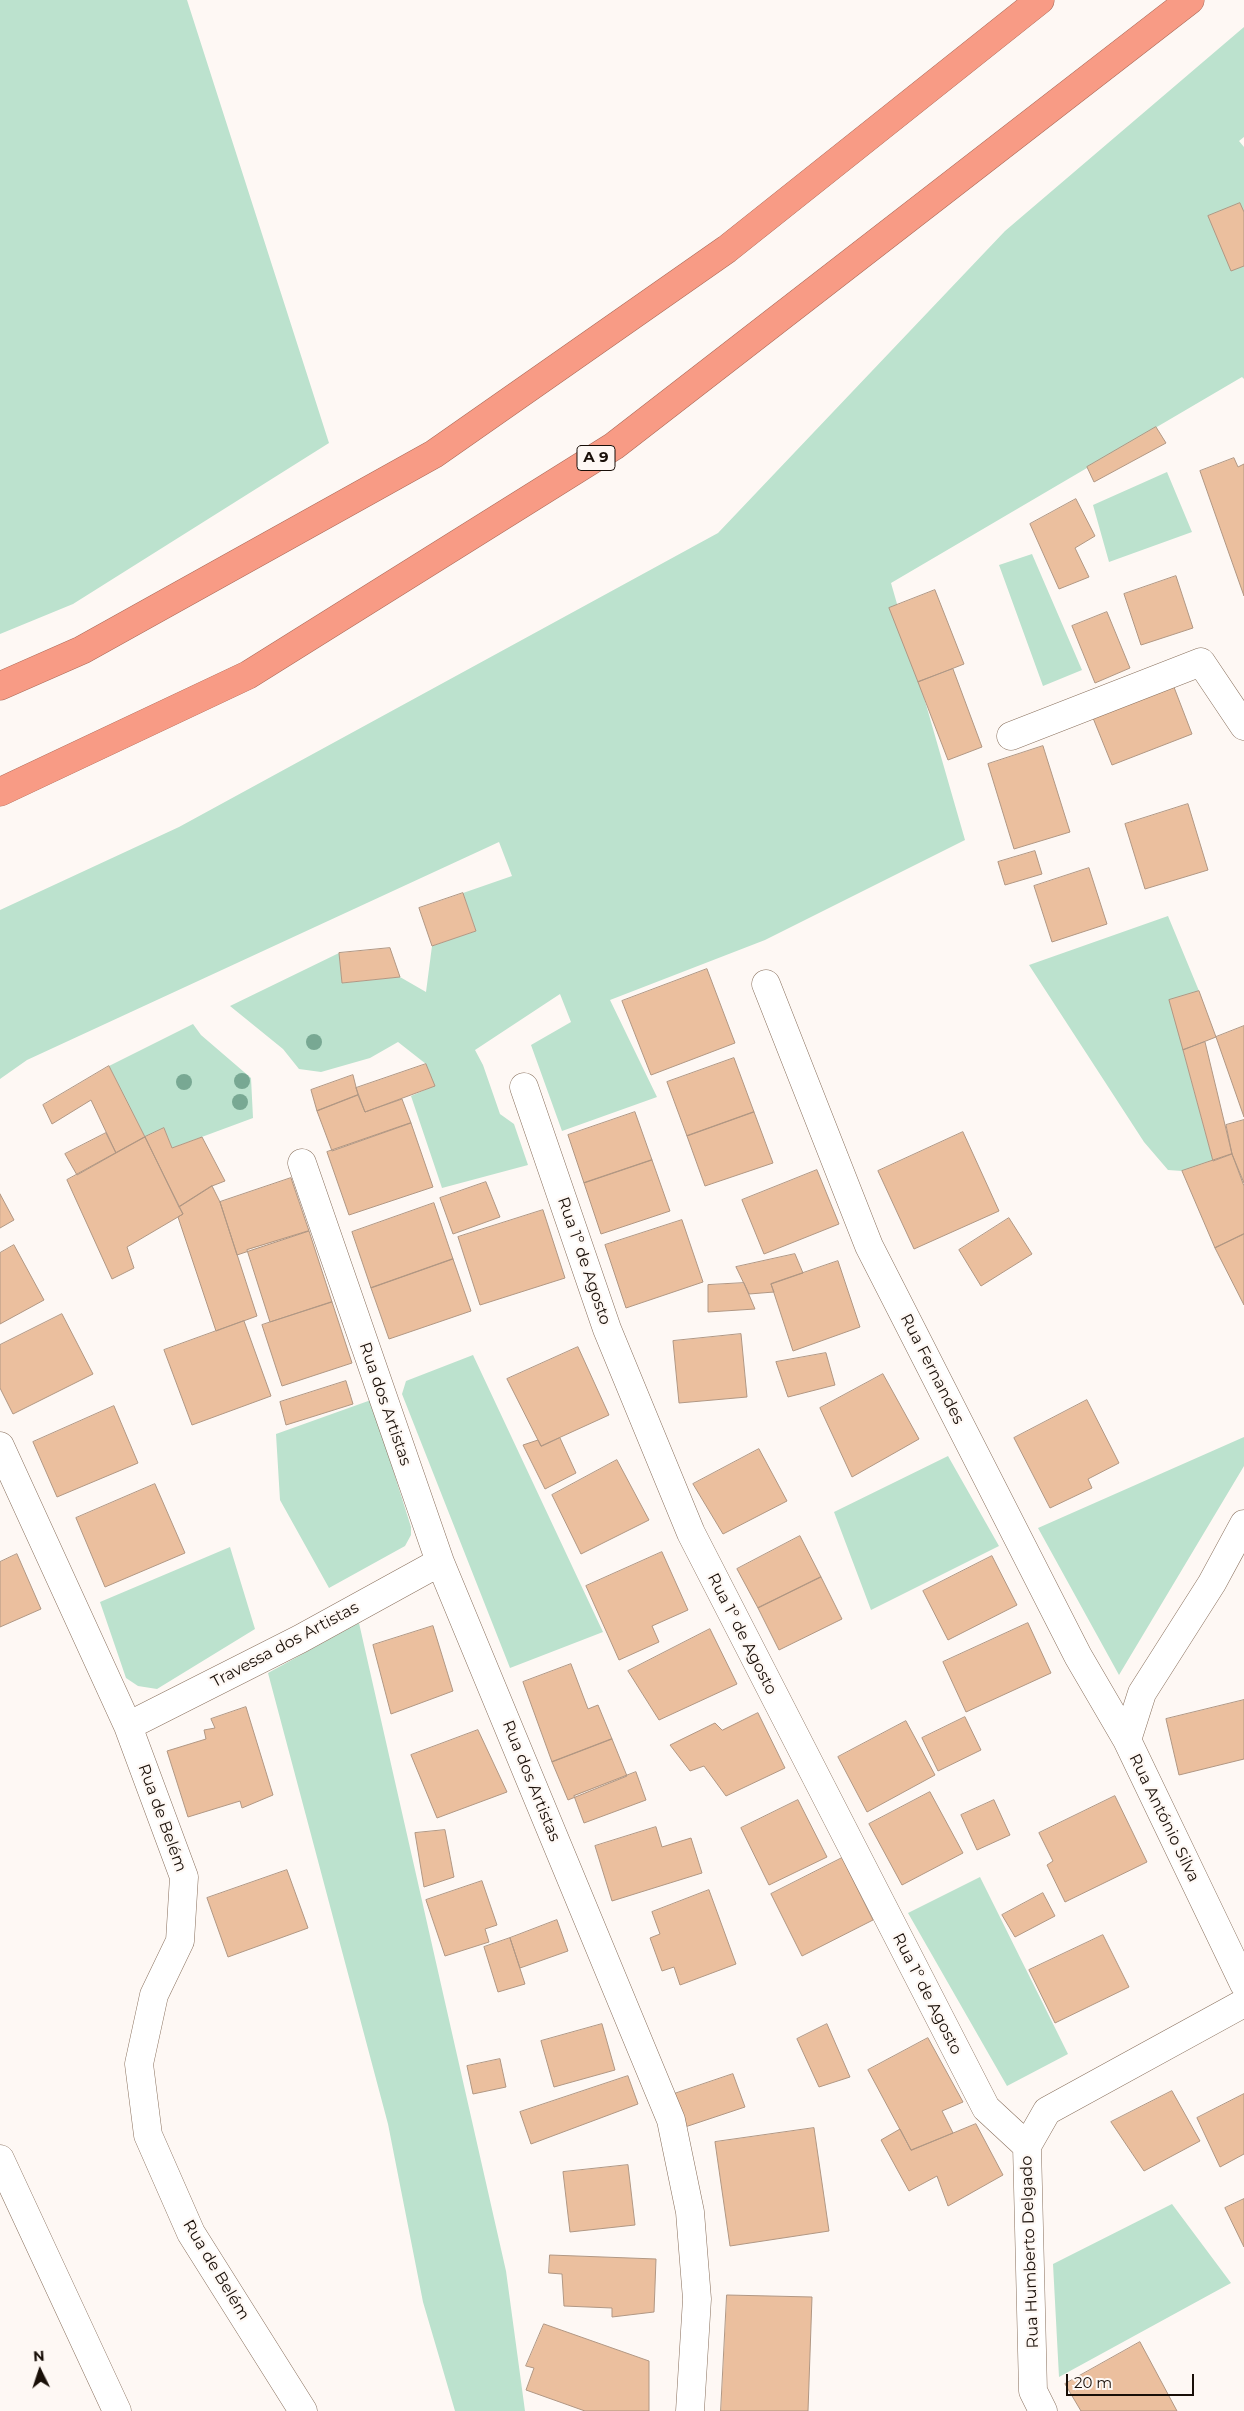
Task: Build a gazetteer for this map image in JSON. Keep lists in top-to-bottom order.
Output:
{
  "streets": {
    "highway": ["A 9"],
    "street": [
      "Rua 1º de Agosto",
      "Rua Fernandes",
      "Rua dos Artistas",
      "Travessa dos Artistas",
      "Rua de Belém",
      "Rua António Silva",
      "Rua Humberto Delgado"
    ]
  },
  "crossings": [
    ["Rua 1º de Agosto", "Rua Humberto Delgado"],
    ["Rua Fernandes", "Rua António Silva"],
    ["Rua dos Artistas", "Travessa dos Artistas"],
    ["Travessa dos Artistas", "Rua de Belém"]
  ],
  "scale_bar": "20 m",
  "north": "top"
}
